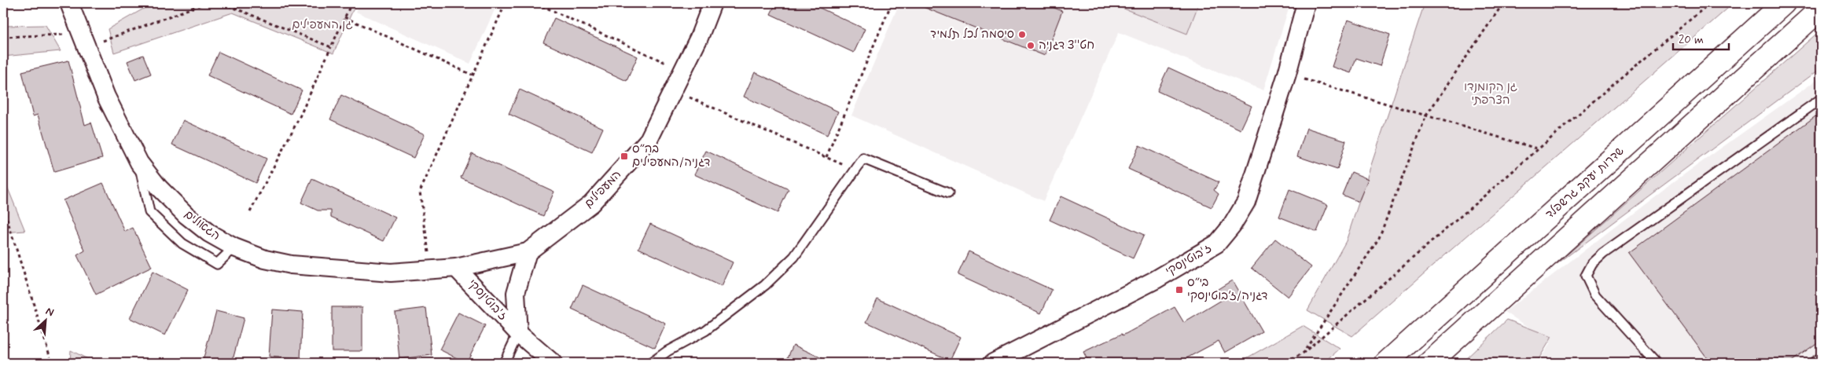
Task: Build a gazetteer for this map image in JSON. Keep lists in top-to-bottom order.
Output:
{
  "streets": {
    "main road": ["שדרות יעקב גרשפלד"],
    "street": ["המעפילים", "הגאולים", "ז'בוטינסקי"]
  },
  "crossings": [
    ["המעפילים", "הגאולים"],
    ["המעפילים", "ז'בוטינסקי"],
    ["הגאולים", "ז'בוטינסקי"]
  ],
  "parks": ["גן המעפילים", "גן הקומנדו הצרפתי"],
  "places": {
    "other": ["סיסמה לכל תלמיד", "חט''צ דגניה"],
    "transit": ["בה״ס דגניה/המעפילים", "בי״ס דגניה/ז׳בוטינסקי"]
  },
  "scale_bar": "20 m",
  "north": "top right"
}
